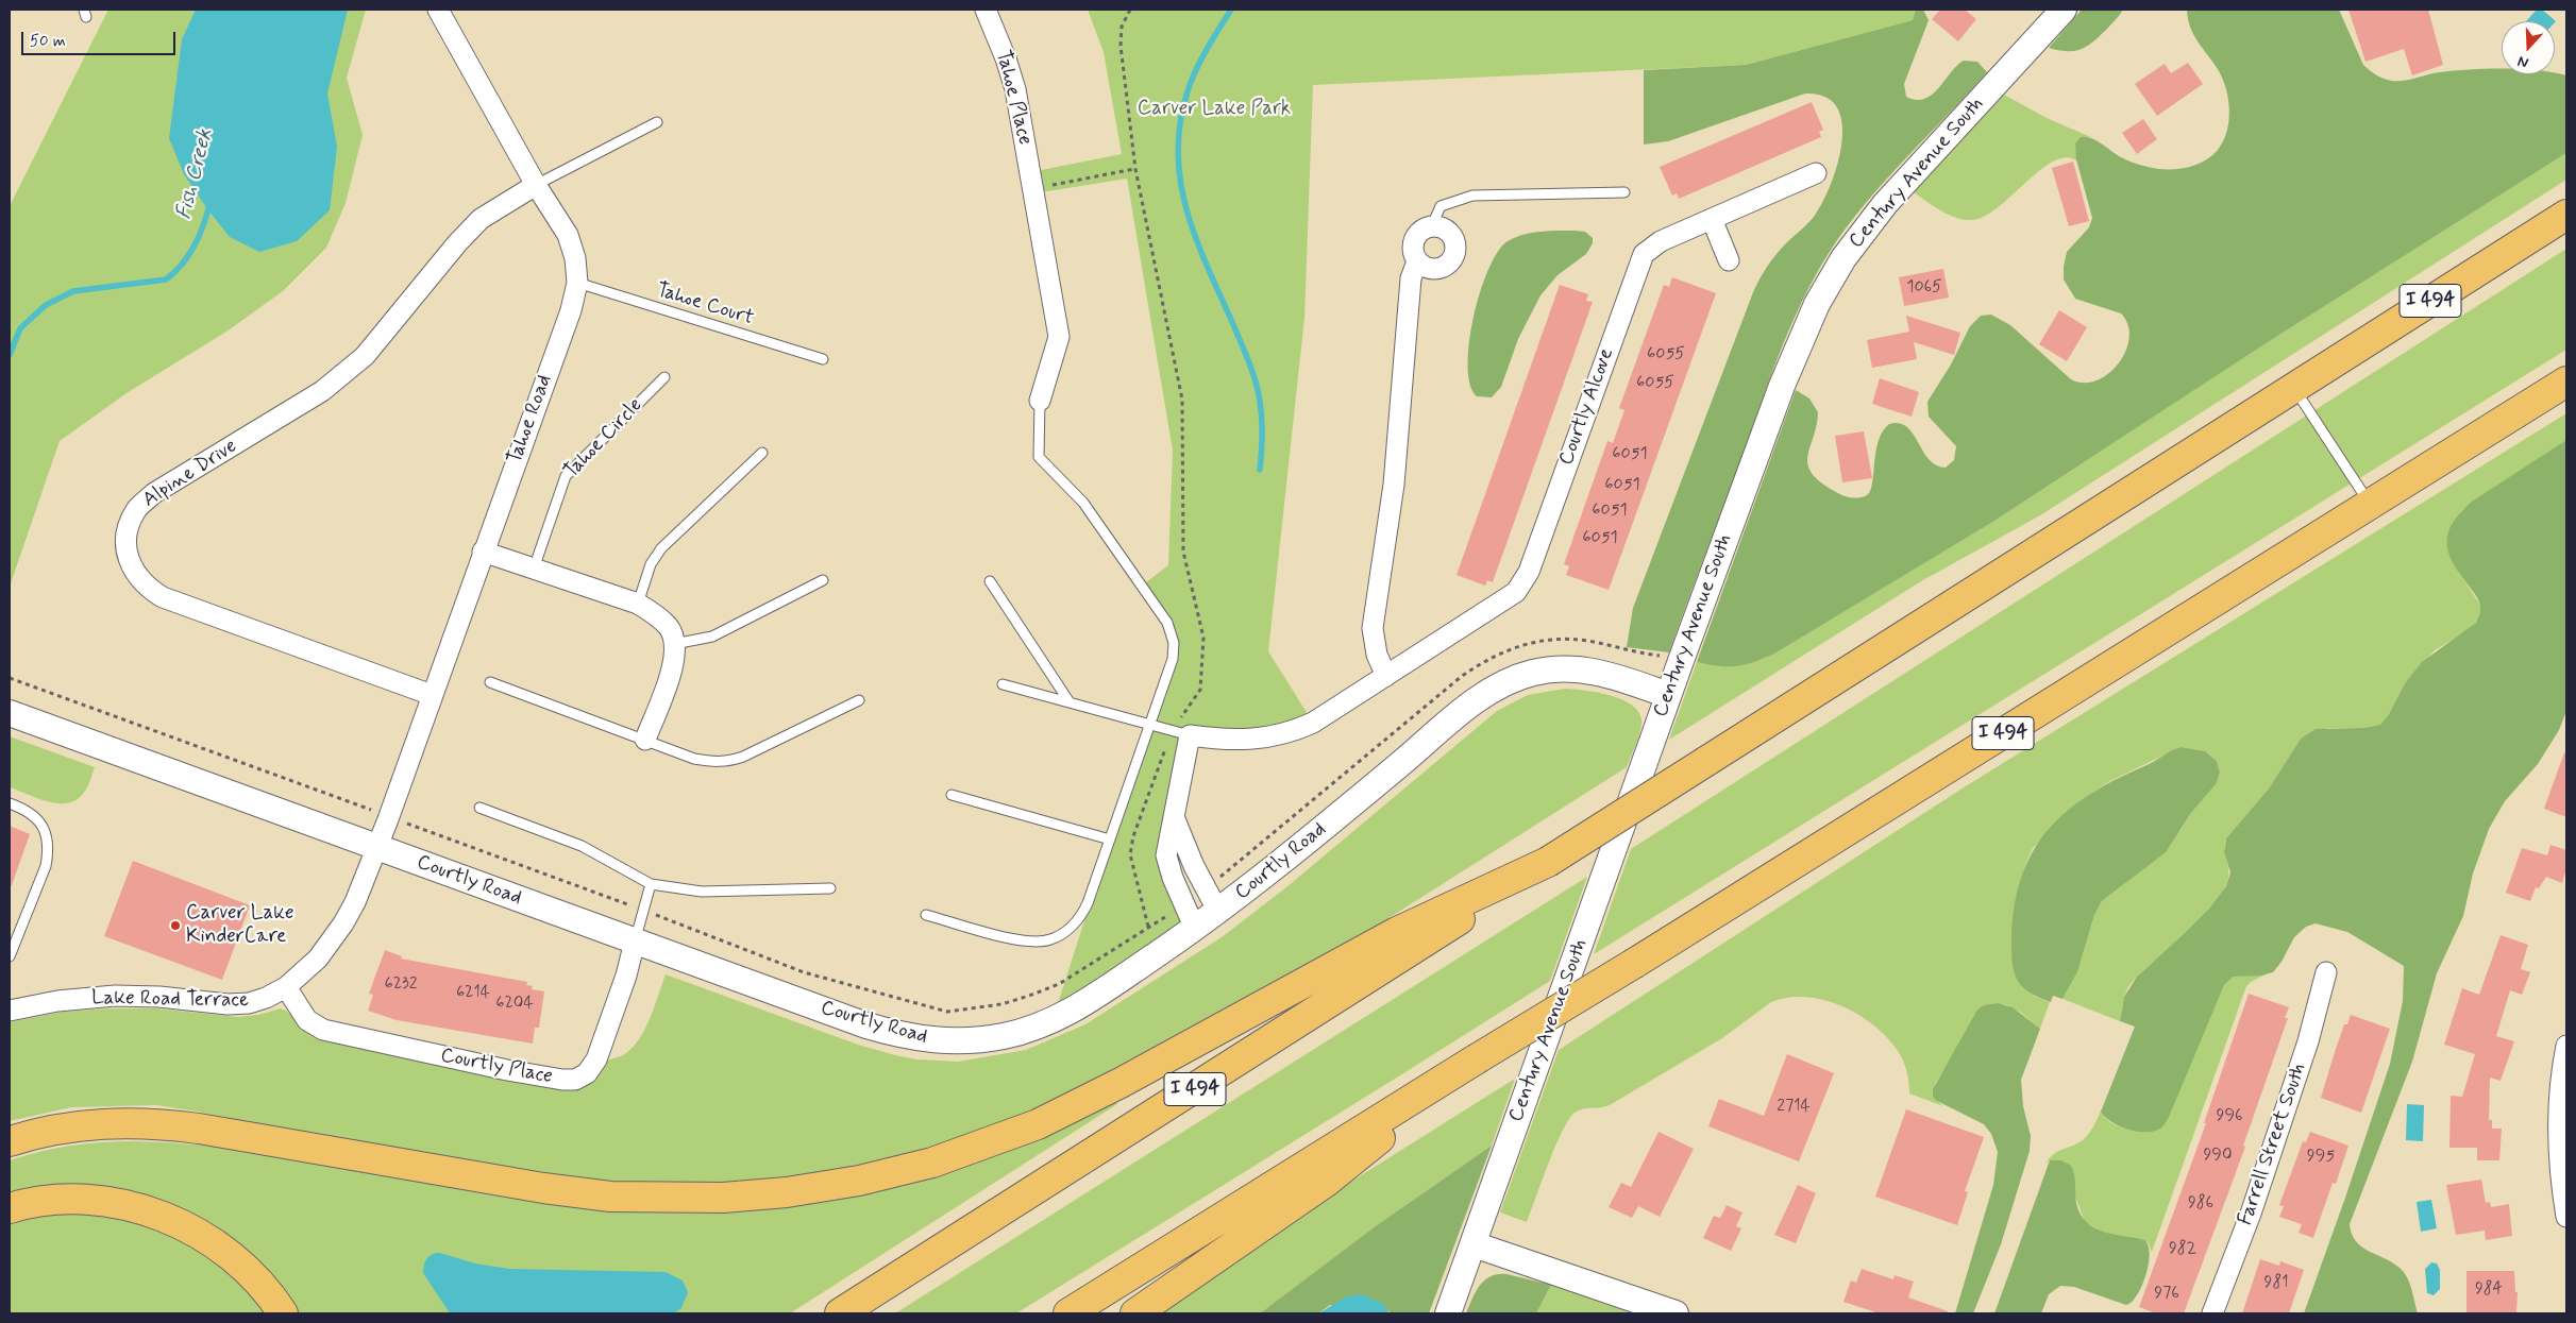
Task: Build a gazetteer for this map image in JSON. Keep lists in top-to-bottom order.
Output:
{
  "streets": {
    "highway": ["I 494"],
    "street": [
      "Tahoe Place",
      "Century Avenue South",
      "Courtly Alcove",
      "Tahoe Road",
      "Alpine Drive",
      "Courtly Road",
      "Lake Road Terrace",
      "Courtly Place",
      "Farrell Street South"
    ],
    "lane": ["Tahoe Court", "Tahoe Circle"]
  },
  "crossings": [
    ["Century Avenue South", "Courtly Road"],
    ["Tahoe Court", "Tahoe Road"],
    ["Tahoe Road", "Alpine Drive"],
    ["Tahoe Road", "Courtly Road"],
    ["Tahoe Road", "Lake Road Terrace"],
    ["Courtly Road", "Lake Road Terrace"],
    ["Courtly Road", "Courtly Place"],
    ["Lake Road Terrace", "Courtly Place"]
  ],
  "water": ["Fish Creek"],
  "parks": ["Carver Lake Park"],
  "places": ["Carver Lake KinderCare"],
  "house_numbers": [
    "1065",
    "6055",
    "6055",
    "6051",
    "6051",
    "6051",
    "6051",
    "6232",
    "6214",
    "6204",
    "2714",
    "996",
    "990",
    "995",
    "986",
    "982",
    "981",
    "984",
    "976"
  ],
  "scale_bar": "50 m",
  "north": "bottom"
}
